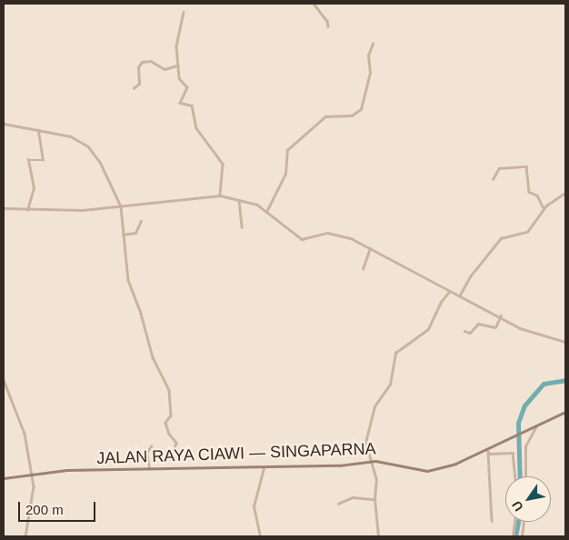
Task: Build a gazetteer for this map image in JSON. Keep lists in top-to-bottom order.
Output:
{
  "streets": {
    "main road": ["JALAN RAYA CIAWI — SINGAPARNA"]
  },
  "scale_bar": "200 m",
  "north": "bottom left"
}
